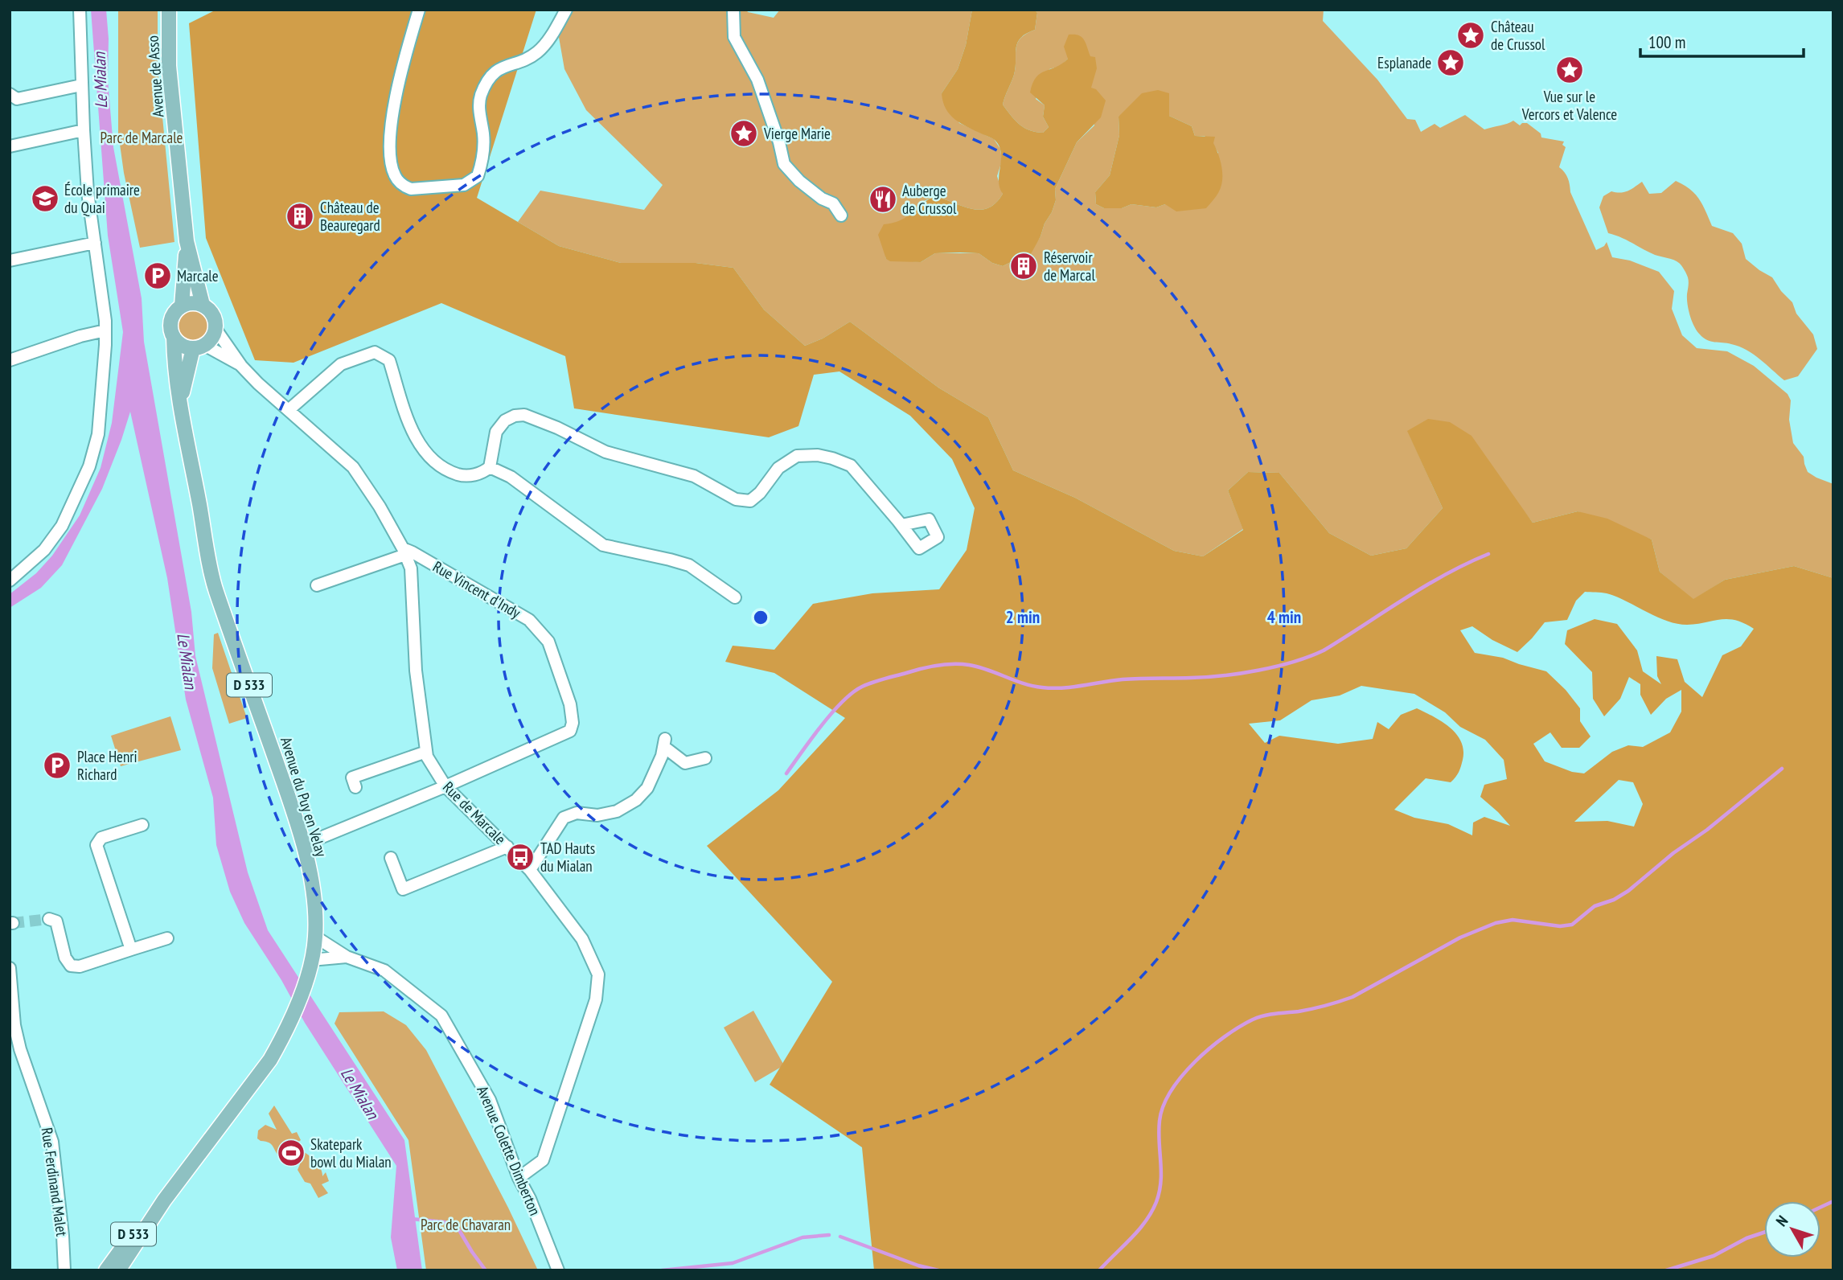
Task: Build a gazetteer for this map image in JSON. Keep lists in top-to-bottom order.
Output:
{
  "streets": {
    "main road": ["Avenue de Asso", "D 533", "Avenue du Puy en Velay"],
    "street": [
      "Rue Vincent d'Indy",
      "Rue de Marcale",
      "Avenue Colette Dimberton",
      "Rue Ferdinand Malet"
    ]
  },
  "crossings": [
    ["Avenue de Asso", "Avenue du Puy en Velay"],
    ["Avenue de Asso", "Rue de Marcale"],
    ["Rue Vincent d'Indy", "Rue de Marcale"],
    ["Avenue du Puy en Velay", "Rue de Marcale"],
    ["Avenue du Puy en Velay", "Avenue Colette Dimberton"],
    ["Rue de Marcale", "Avenue Colette Dimberton"]
  ],
  "water": ["Le Mialan"],
  "parks": ["Parc de Marcale", "Parc de Chavaran"],
  "places": {
    "place": [
      "Château de Crussol",
      "Esplanade",
      "Vue sur le Vercors et Valence",
      "Vierge Marie"
    ],
    "school or university": ["École primaire du Quai"],
    "restaurant": ["Auberge de Crussol"],
    "building": ["Château de Beauregard", "Réservoir de Marcal"],
    "parking": ["Marcale", "Place Henri Richard"],
    "bus stop": ["TAD Hauts du Mialan"],
    "sports": ["Skatepark bowl du Mialan"]
  },
  "scale_bar": "100 m",
  "north": "top left",
  "rings": ["2 min", "4 min"]
}
